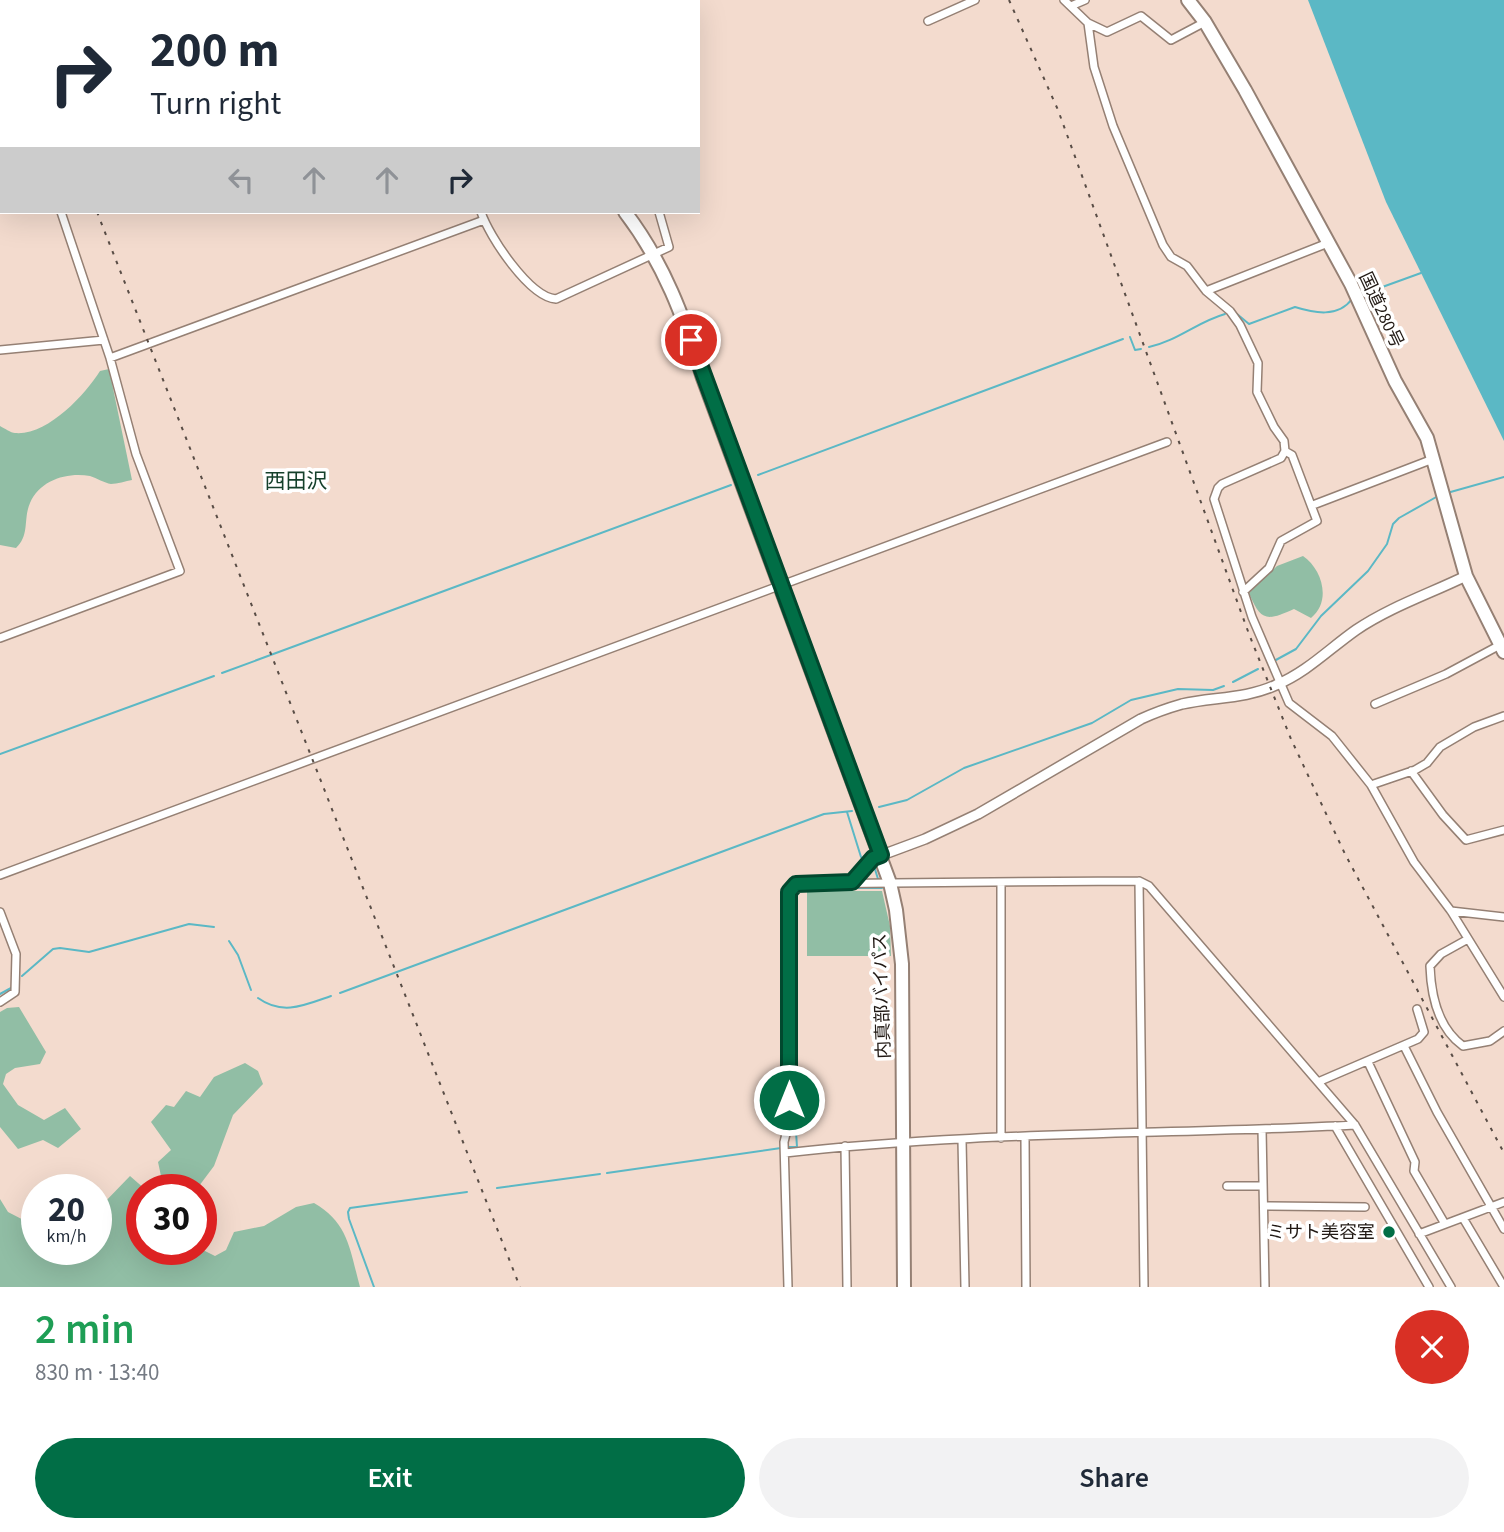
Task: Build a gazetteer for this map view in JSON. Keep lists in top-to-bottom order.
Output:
{
  "streets": {
    "highway": ["国道280号", "内真部バイパス"]
  },
  "districts": ["西田沢"],
  "places": ["ミサト美容室"],
  "page": {
    "turn": ["200 m", "Turn right"],
    "speed": "20 km/h",
    "limit": "30",
    "heading": ["2 min", "830 m · 13:40"],
    "buttons": ["Exit", "Share"]
  }
}
